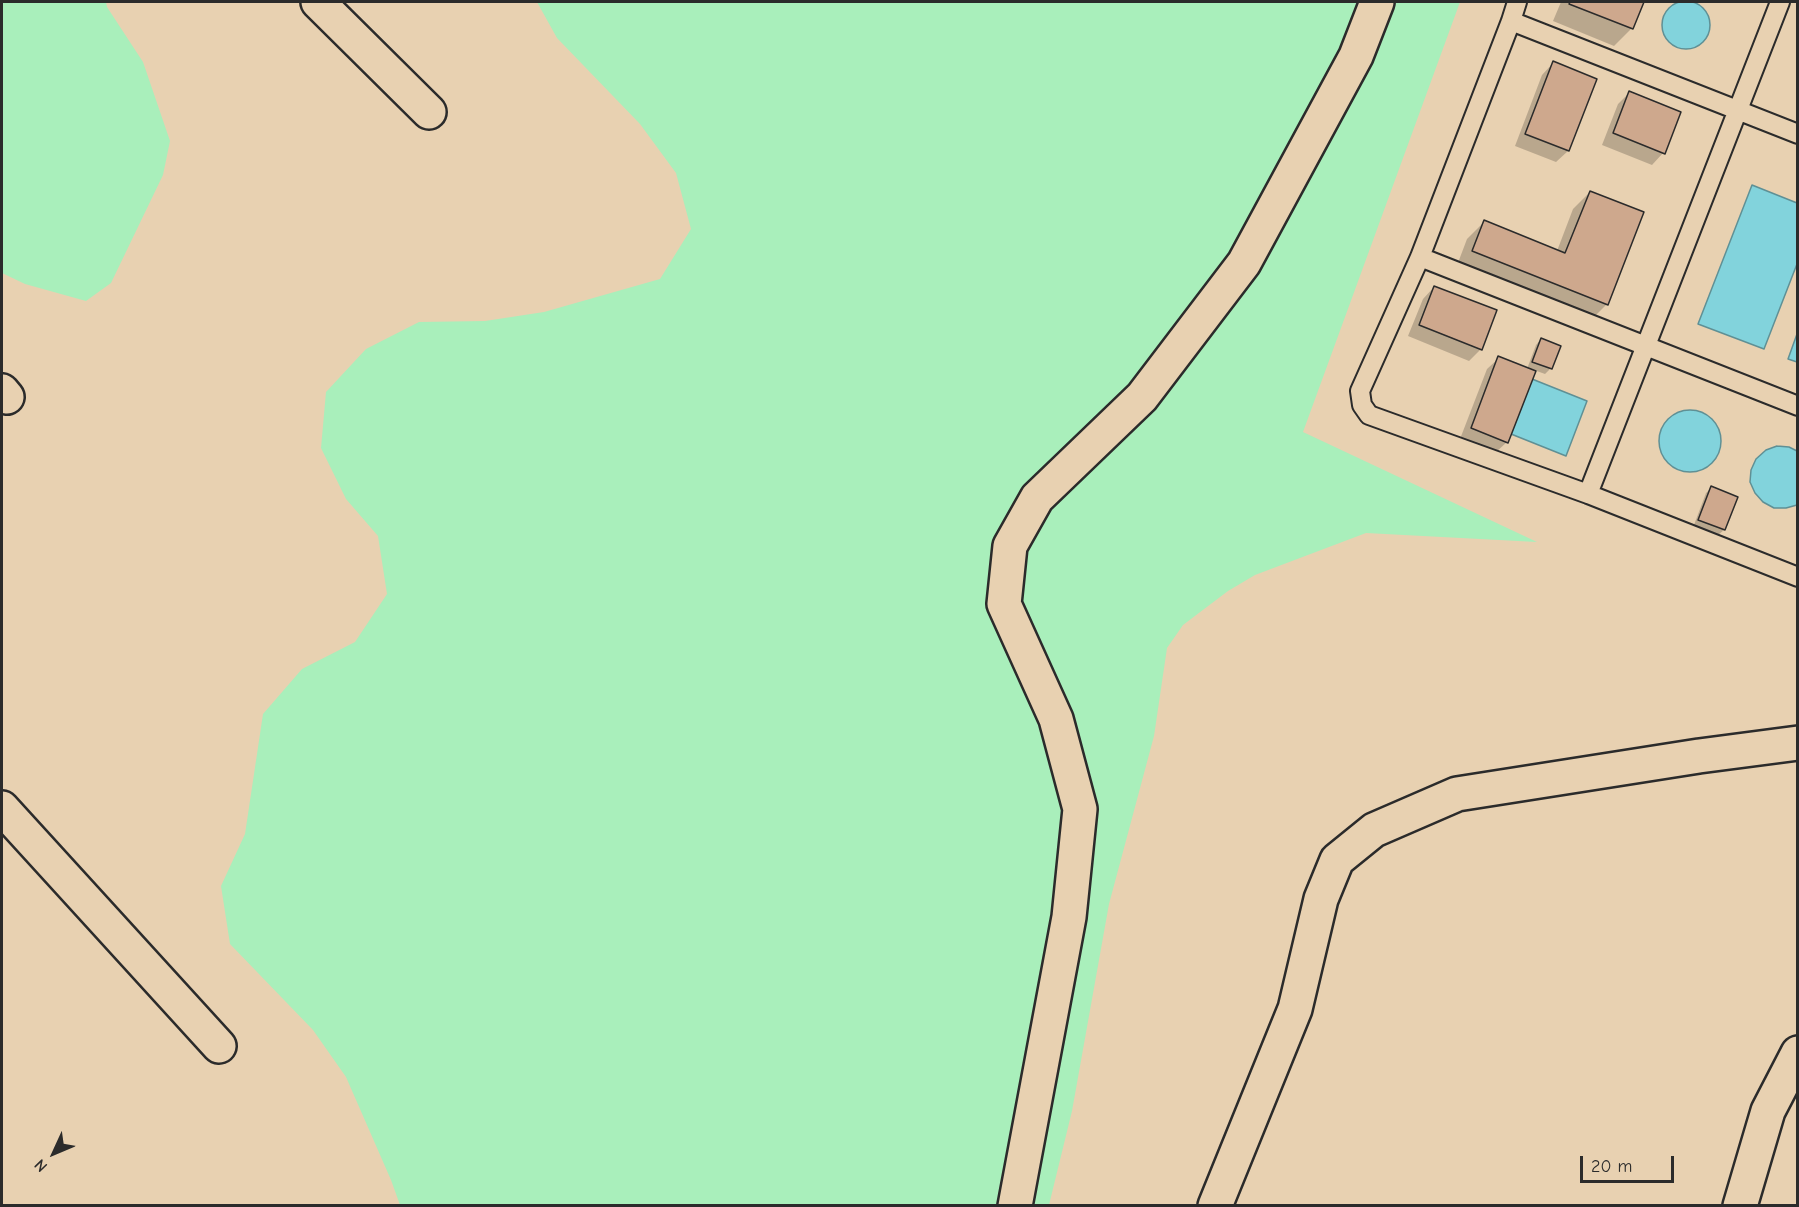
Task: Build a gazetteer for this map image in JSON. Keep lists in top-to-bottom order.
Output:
{
  "scale_bar": "20 m",
  "north": "bottom left"
}
